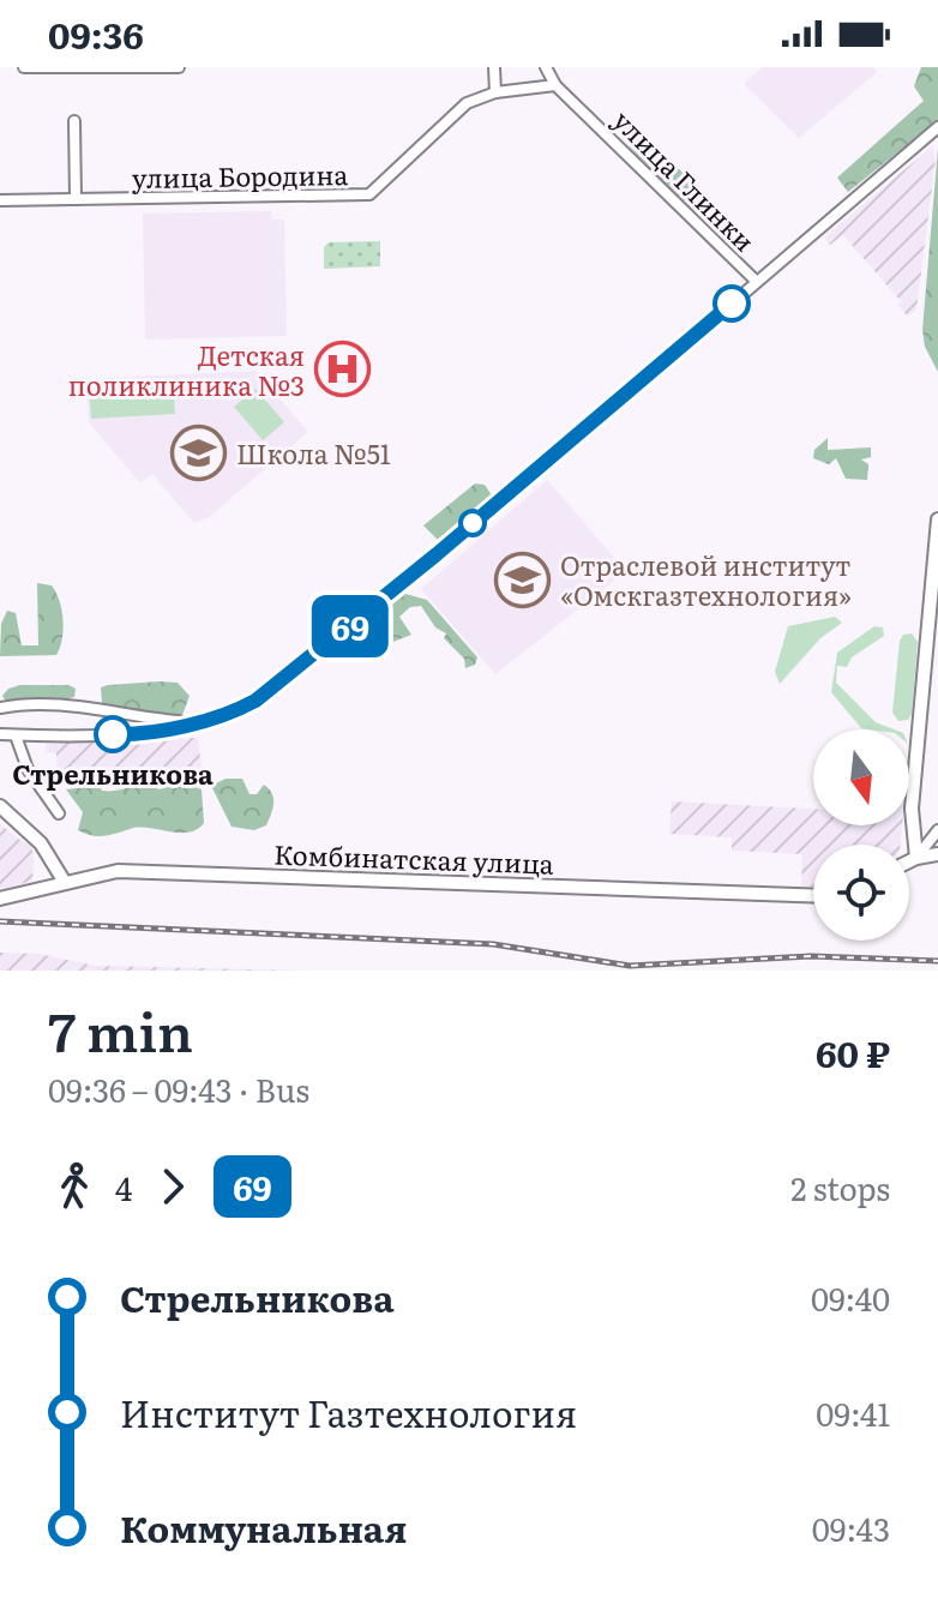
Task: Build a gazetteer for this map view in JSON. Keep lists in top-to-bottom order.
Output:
{
  "streets": {
    "main road": ["Комбинатская улица"],
    "street": ["улица Бородина", "улица Глинки"]
  },
  "crossings": [
    ["улица Бородина", "улица Глинки"]
  ],
  "places": {
    "hospital": ["Детская поликлиника №3"],
    "school or university": ["Школа №51", "Отраслевой институт «Омскгазтехнология»"],
    "other": ["Стрельникова"]
  },
  "lines": ["bus line 69"],
  "north": "bottom",
  "page": {
    "status": "09:36",
    "on_map": "69",
    "heading": ["7 min", "09:36 – 09:43 · Bus", "60 ₽"],
    "legs": ["4", "69", "2 stops"],
    "list": [
      {
        "name": "Стрельникова",
        "value": "09:40"
      },
      {
        "name": "Институт Газтехнология",
        "value": "09:41"
      },
      {
        "name": "Коммунальная",
        "value": "09:43"
      }
    ]
  }
}
